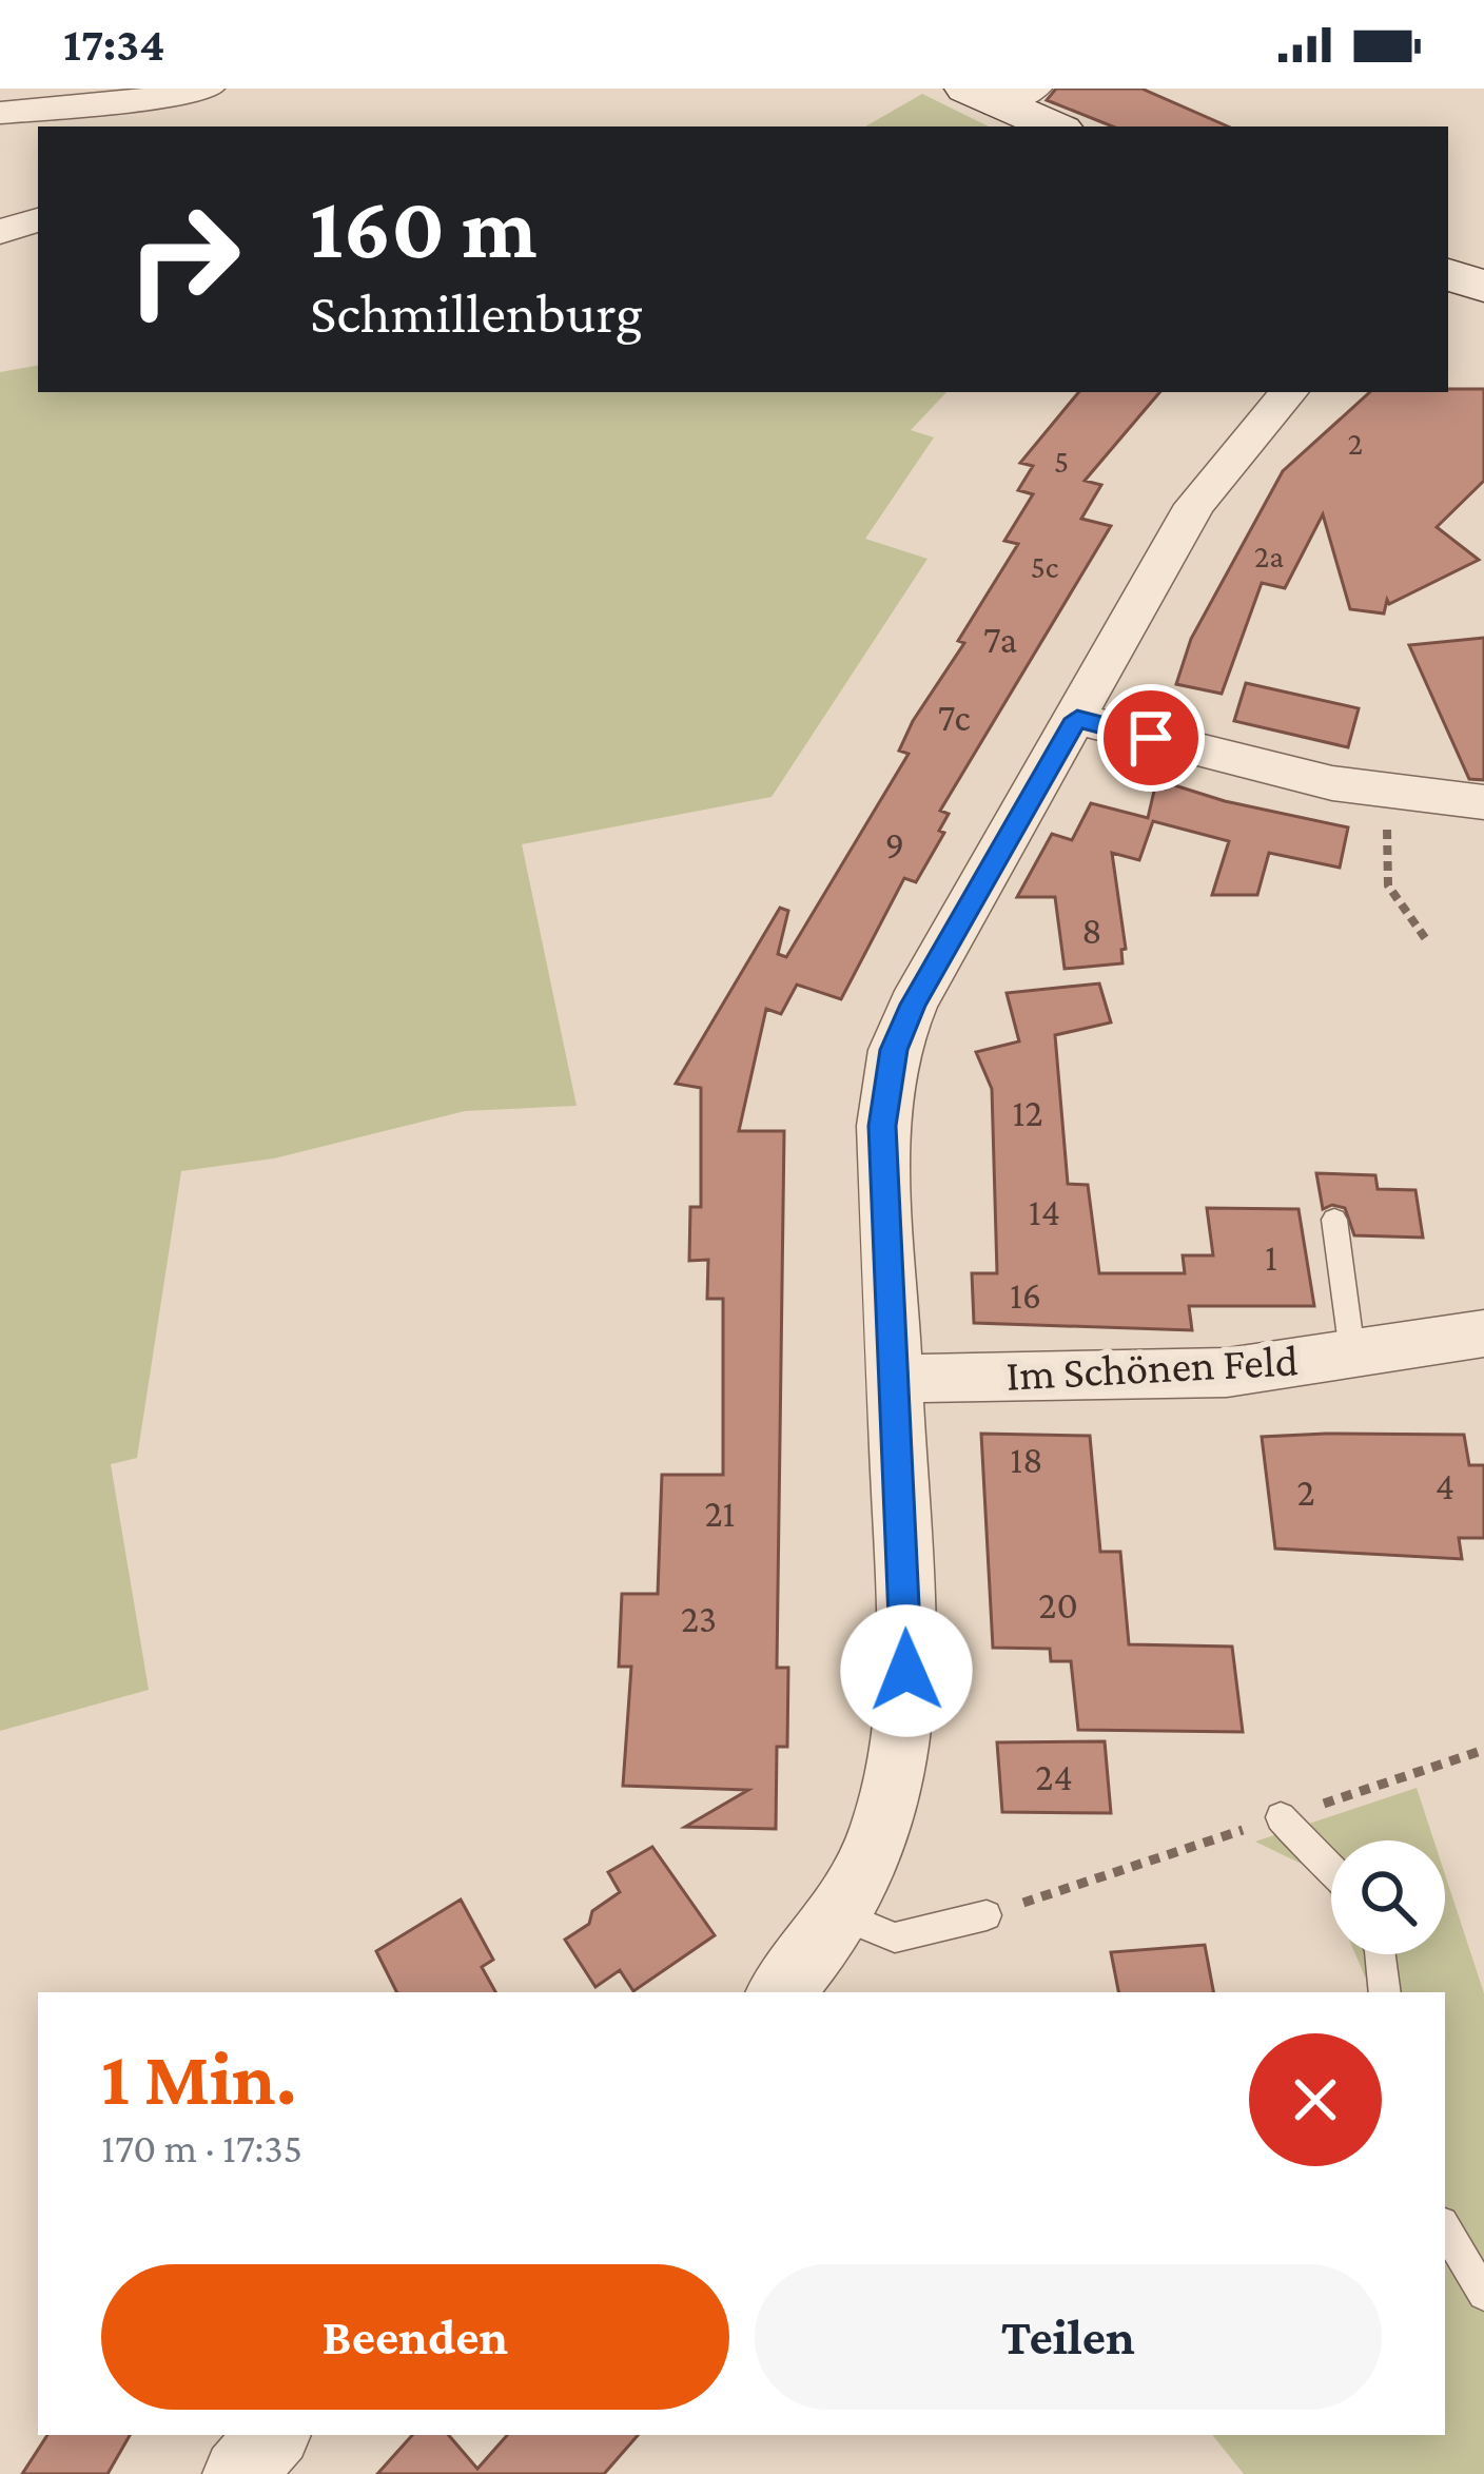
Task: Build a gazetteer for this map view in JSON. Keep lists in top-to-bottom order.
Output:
{
  "streets": {
    "street": ["Im Schönen Feld"]
  },
  "house_numbers": [
    "2",
    "5",
    "2a",
    "5c",
    "7a",
    "7c",
    "9",
    "8",
    "12",
    "14",
    "1",
    "16",
    "18",
    "4",
    "2",
    "21",
    "20",
    "23",
    "24"
  ],
  "page": {
    "status": "17:34",
    "turn": ["160 m", "Schmillenburg"],
    "heading": ["1 Min.", "170 m · 17:35"],
    "buttons": ["Beenden", "Teilen"]
  }
}
